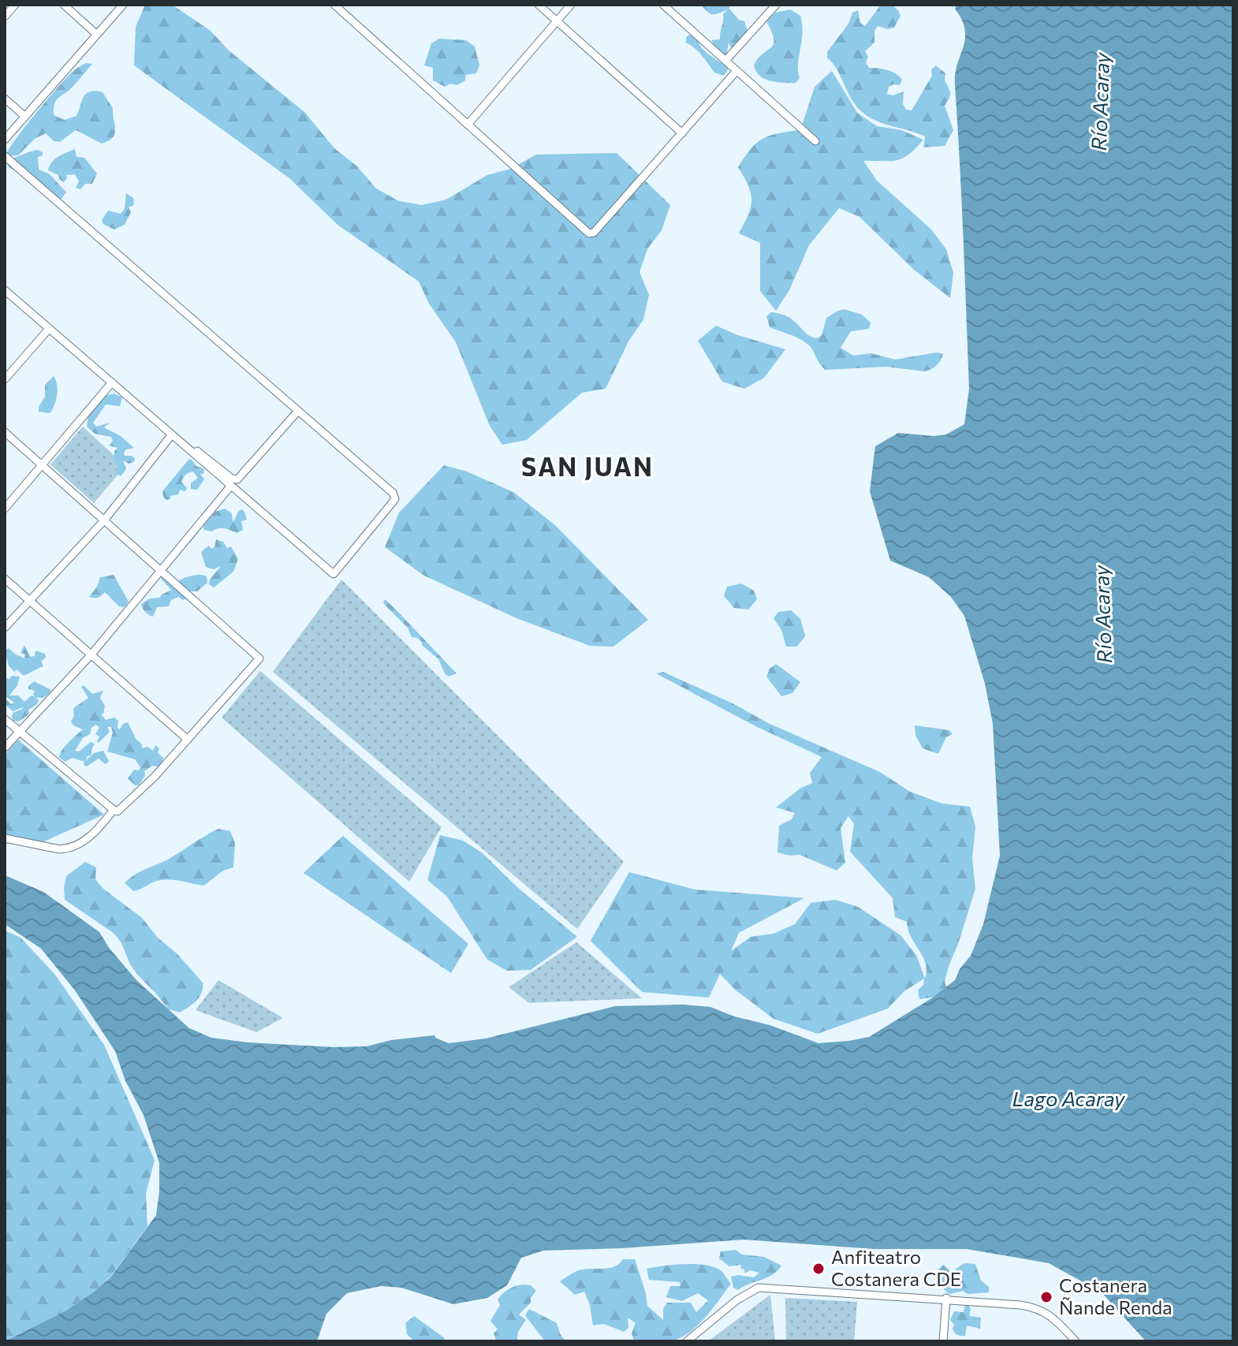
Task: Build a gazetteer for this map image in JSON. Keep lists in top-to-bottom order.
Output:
{
  "districts": ["SAN JUAN"],
  "water": ["Río Acaray", "Lago Acaray"],
  "places": ["Anfiteatro Costanera CDE", "Costanera Ñande Renda"]
}
